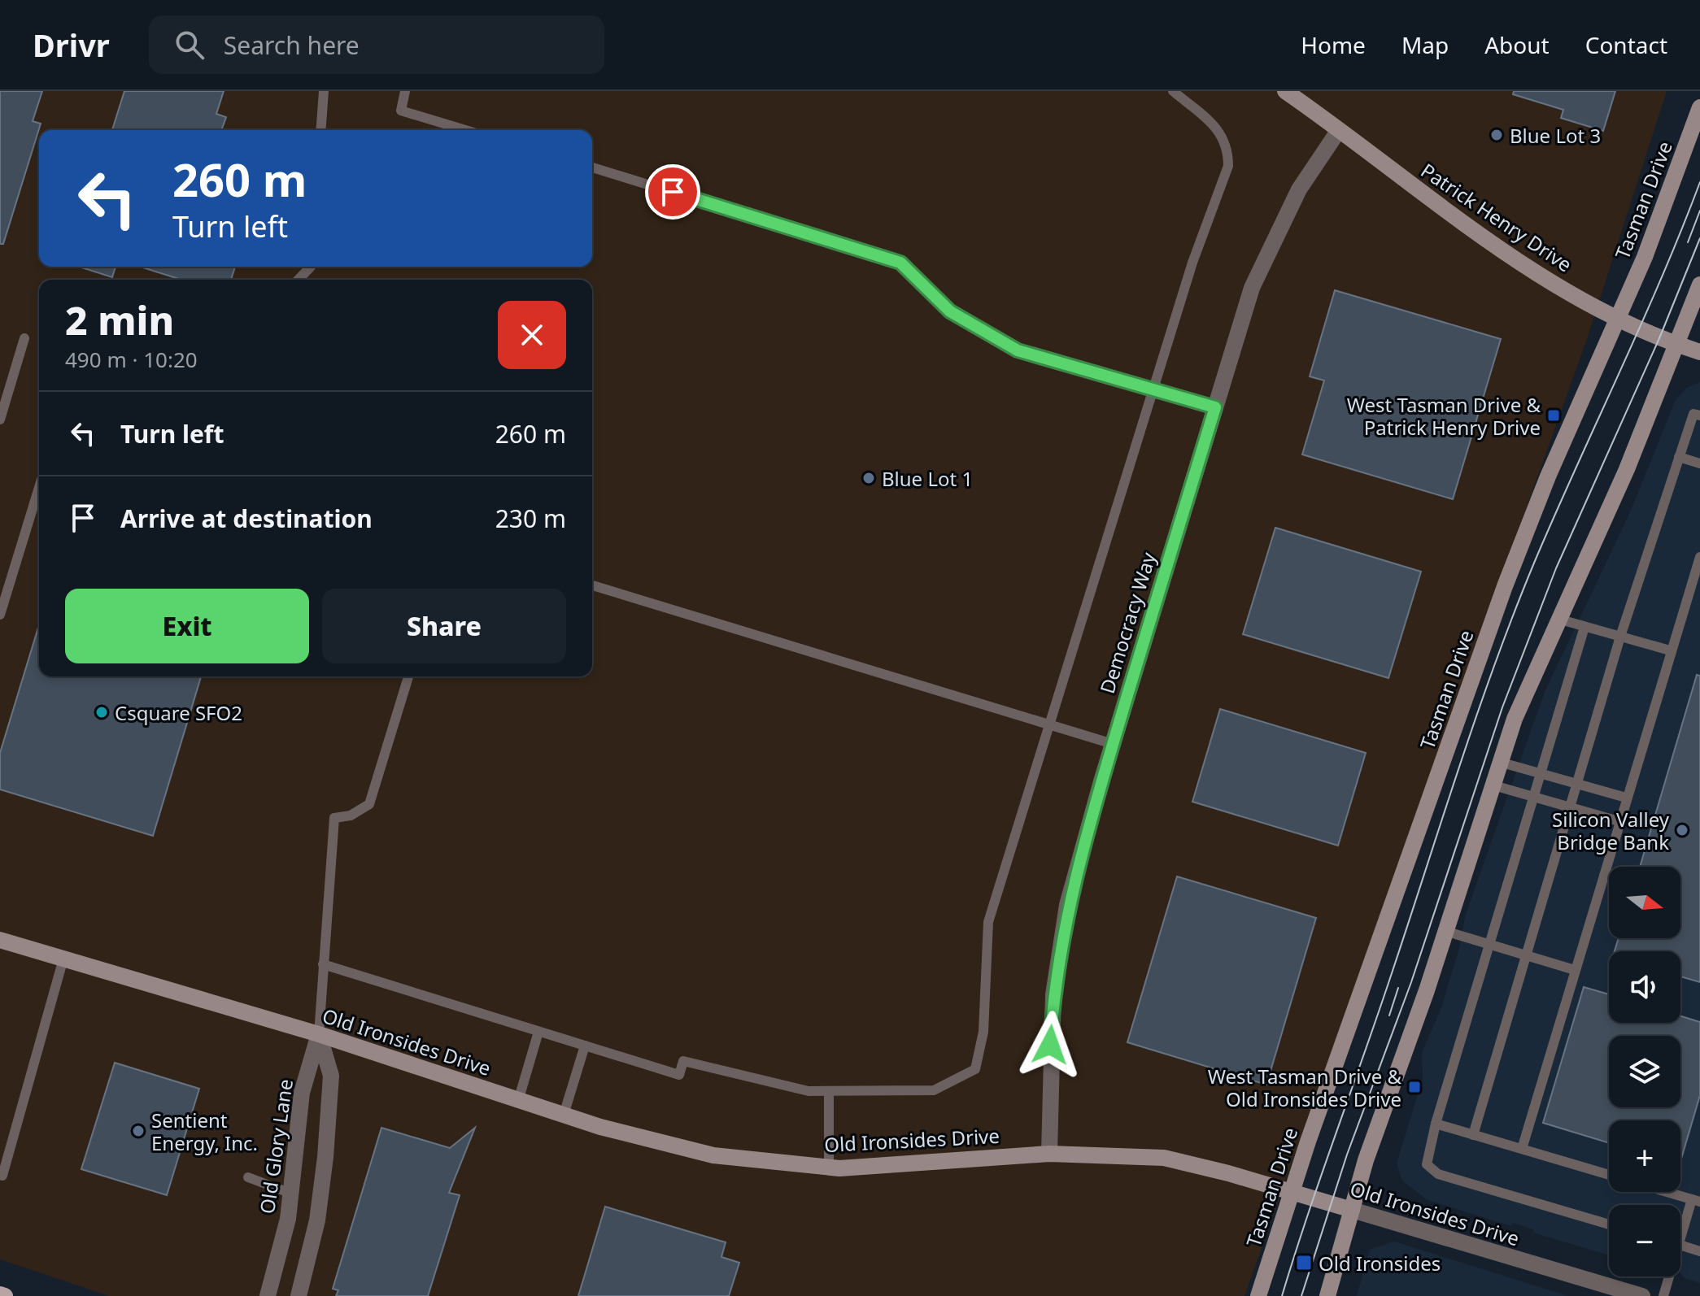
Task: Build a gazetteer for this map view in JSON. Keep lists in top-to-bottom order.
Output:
{
  "streets": {
    "main road": ["Tasman Drive", "Patrick Henry Drive", "Old Ironsides Drive"],
    "street": ["Democracy Way", "Old Glory Lane"]
  },
  "crossings": [
    ["Tasman Drive", "Patrick Henry Drive"],
    ["Tasman Drive", "Old Ironsides Drive"],
    ["Patrick Henry Drive", "Democracy Way"],
    ["Democracy Way", "Old Ironsides Drive"],
    ["Old Ironsides Drive", "Old Glory Lane"]
  ],
  "places": {
    "other": [
      "Blue Lot 3",
      "Blue Lot 1",
      "Csquare SFO2",
      "Silicon Valley Bridge Bank",
      "Sentient Energy, Inc."
    ],
    "transit": ["West Tasman Drive & Patrick Henry Drive", "West Tasman Drive & Old Ironsides Drive", "Old Ironsides"]
  },
  "north": "right",
  "page": {
    "header": "Drivr",
    "search": "Search here",
    "nav": [
      "Home",
      "Map",
      "About",
      "Contact"
    ],
    "turn": ["260 m", "Turn left"],
    "heading": ["2 min", "490 m · 10:20"],
    "list": [
      {
        "name": "Turn left",
        "value": "260 m"
      },
      {
        "name": "Arrive at destination",
        "value": "230 m"
      }
    ],
    "buttons": ["Exit", "Share"],
    "map_buttons": ["+", "−"]
  }
}
